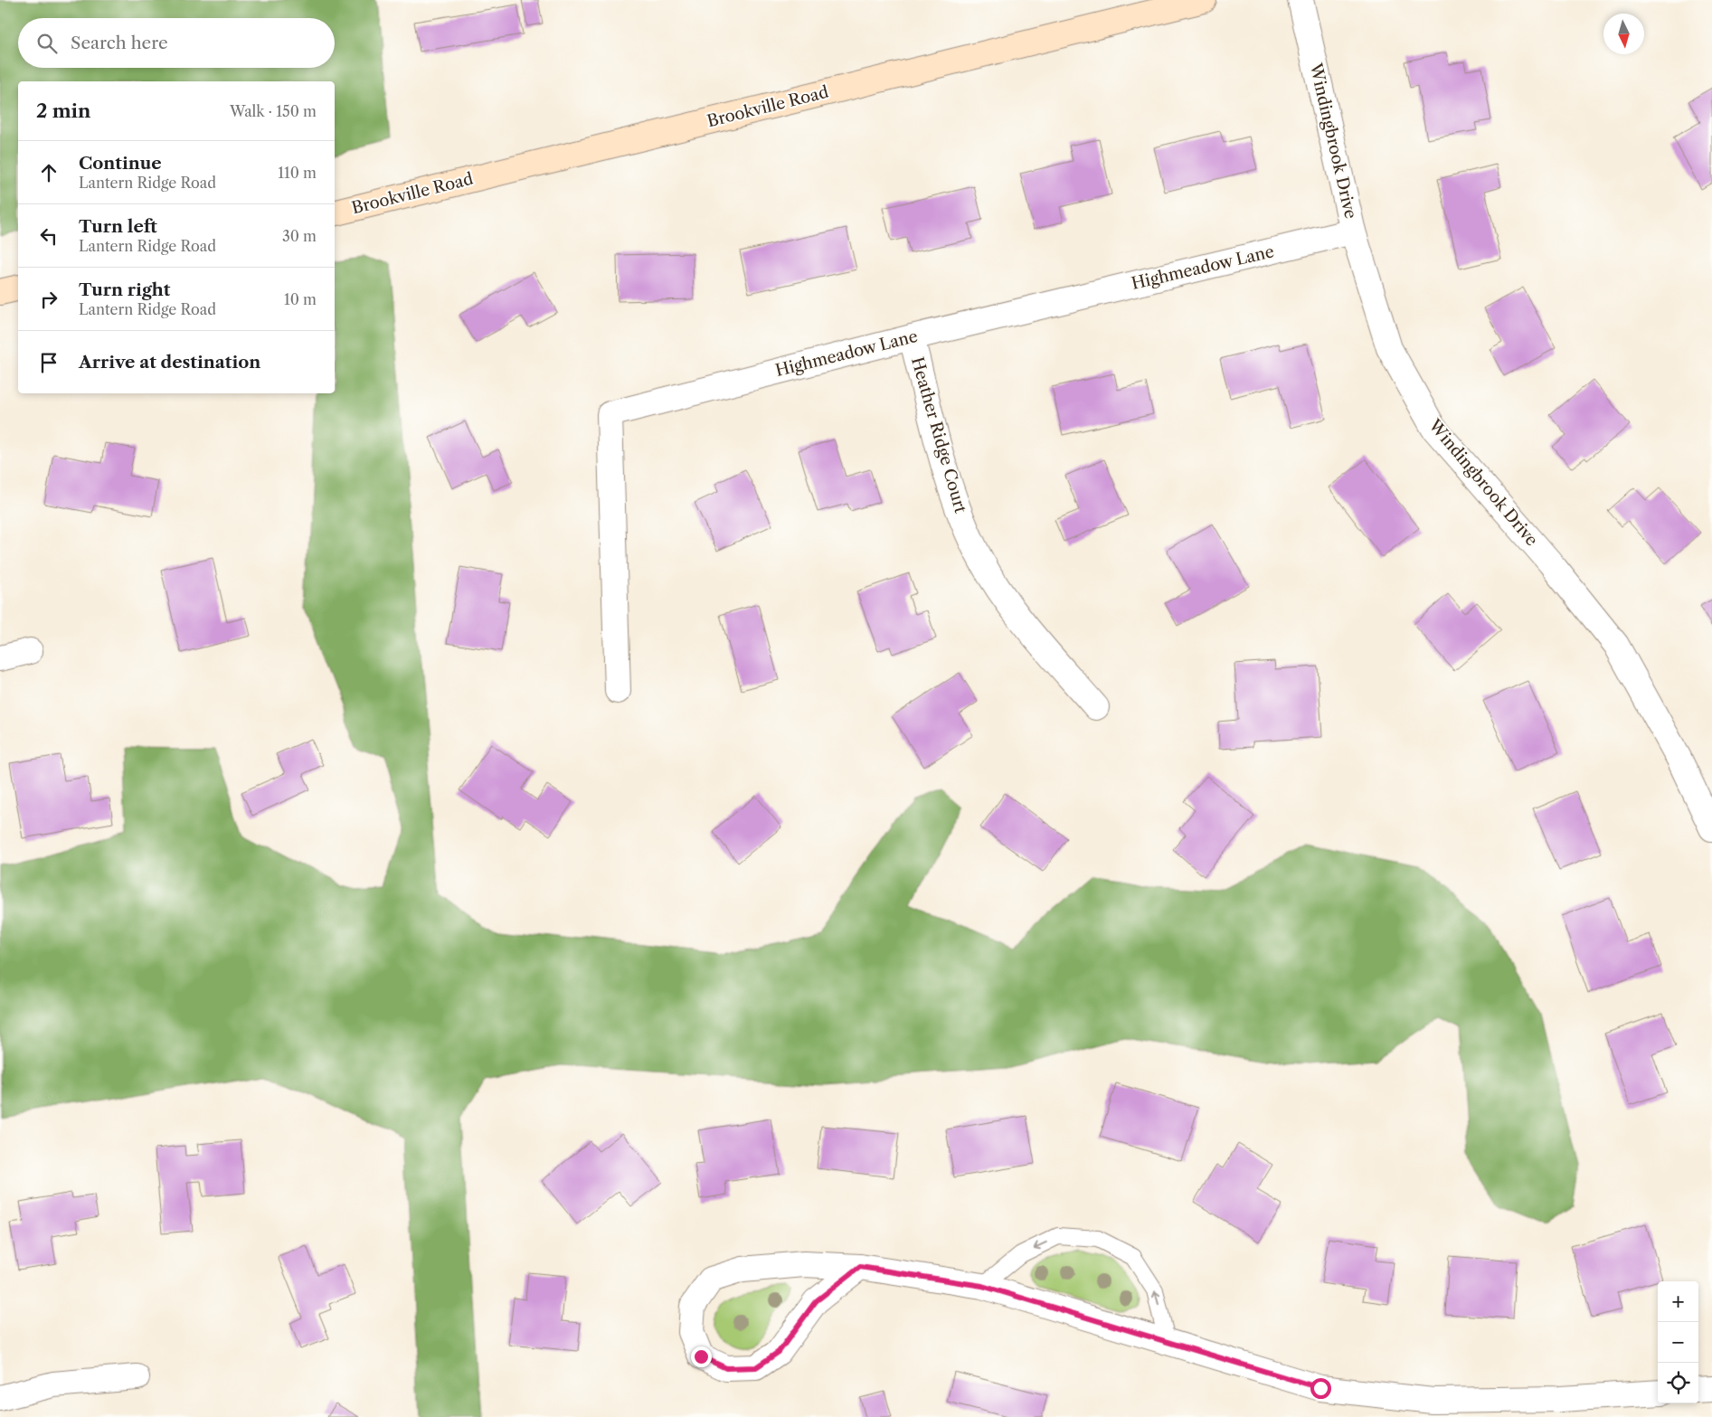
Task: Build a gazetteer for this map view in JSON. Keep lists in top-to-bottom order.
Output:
{
  "streets": {
    "street": [
      "Brookville Road",
      "Windingbrook Drive",
      "Highmeadow Lane",
      "Heather Ridge Court"
    ]
  },
  "crossings": [
    ["Windingbrook Drive", "Highmeadow Lane"],
    ["Highmeadow Lane", "Heather Ridge Court"]
  ],
  "north": "bottom",
  "page": {
    "search": "Search here",
    "heading": ["2 min", "Walk · 150 m"],
    "list": [
      ["Continue", "Lantern Ridge Road", "110 m"],
      ["Turn left", "Lantern Ridge Road", "30 m"],
      ["Turn right", "Lantern Ridge Road", "10 m"],
      "Arrive at destination"
    ],
    "map_buttons": ["+", "−"]
  }
}
